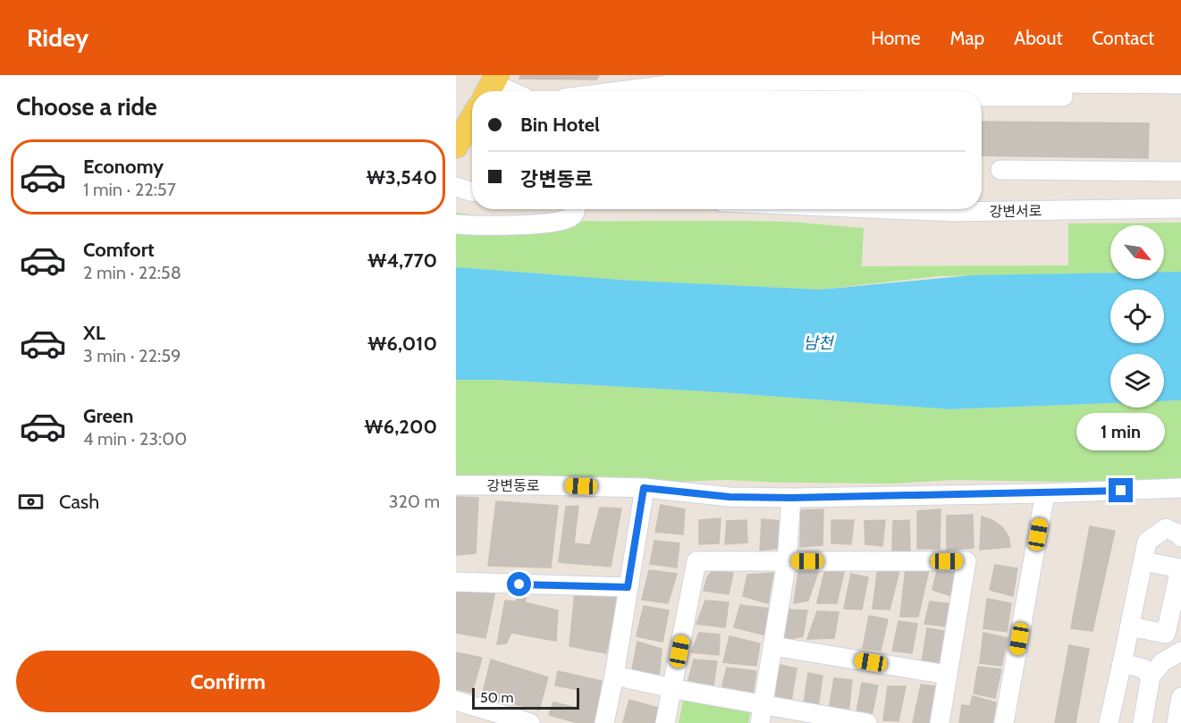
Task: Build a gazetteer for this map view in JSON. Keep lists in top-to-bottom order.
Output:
{
  "streets": {
    "street": ["강변서로", "강변동로"]
  },
  "water": ["남천"],
  "scale_bar": "50 m",
  "north": "bottom right",
  "page": {
    "header": "Ridey",
    "nav": [
      "Home",
      "Map",
      "About",
      "Contact"
    ],
    "heading": "Choose a ride",
    "banner": ["Bin Hotel", "강변동로"],
    "list": [
      {
        "name": "Economy",
        "note": "1 min · 22:57",
        "value": "₩3,540"
      },
      {
        "name": "Comfort",
        "note": "2 min · 22:58",
        "value": "₩4,770"
      },
      {
        "name": "XL",
        "note": "3 min · 22:59",
        "value": "₩6,010"
      },
      {
        "name": "Green",
        "note": "4 min · 23:00",
        "value": "₩6,200"
      }
    ],
    "bubble": "1 min",
    "pay": ["Cash", "320 m"],
    "buttons": "Confirm",
    "scale": "50 m"
  }
}
